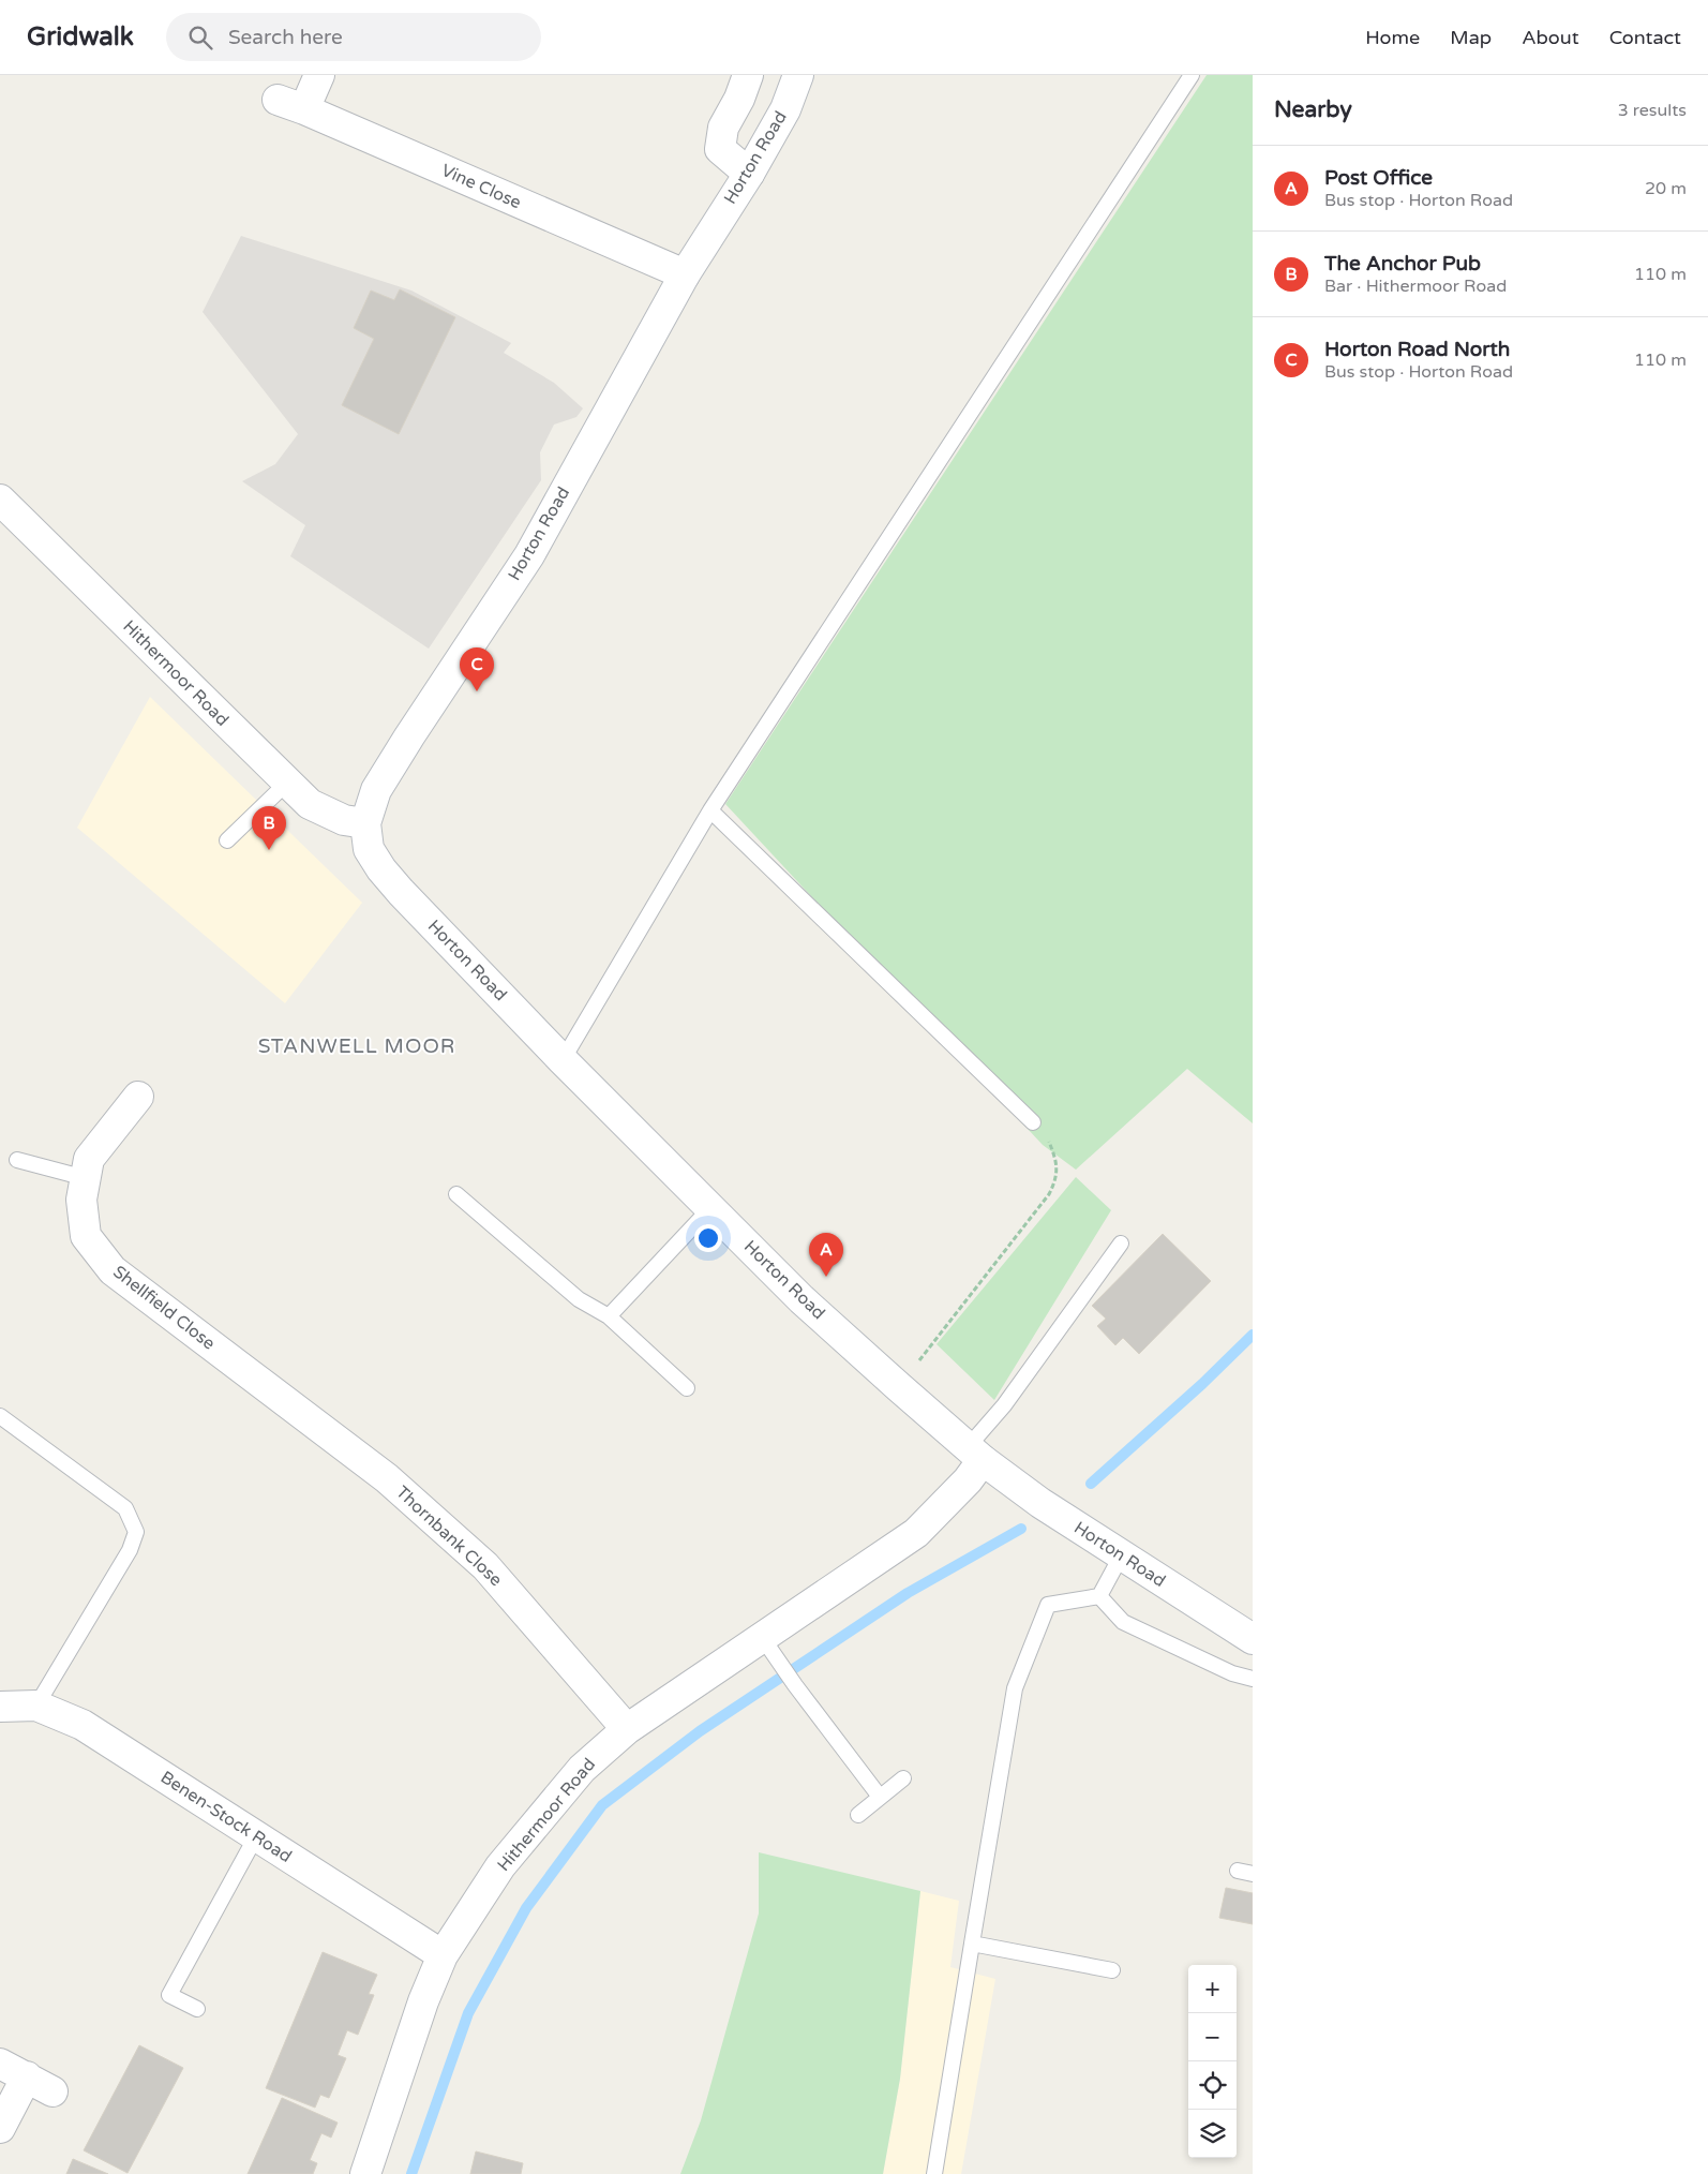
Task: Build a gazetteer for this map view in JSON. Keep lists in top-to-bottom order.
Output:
{
  "streets": {
    "street": [
      "Horton Road",
      "Vine Close",
      "Hithermoor Road",
      "Shellfield Close",
      "Thornbank Close",
      "Benen-Stock Road"
    ]
  },
  "crossings": [
    ["Horton Road", "Vine Close"],
    ["Horton Road", "Hithermoor Road"],
    ["Hithermoor Road", "Thornbank Close"],
    ["Hithermoor Road", "Benen-Stock Road"],
    ["Shellfield Close", "Thornbank Close"]
  ],
  "districts": ["STANWELL MOOR"],
  "page": {
    "header": "Gridwalk",
    "search": "Search here",
    "nav": [
      "Home",
      "Map",
      "About",
      "Contact"
    ],
    "heading": ["Nearby", "3 results"],
    "list": [
      {
        "mark": "A",
        "name": "Post Office",
        "note": "Bus stop · Horton Road",
        "value": "20 m"
      },
      {
        "mark": "B",
        "name": "The Anchor Pub",
        "note": "Bar · Hithermoor Road",
        "value": "110 m"
      },
      {
        "mark": "C",
        "name": "Horton Road North",
        "note": "Bus stop · Horton Road",
        "value": "110 m"
      }
    ],
    "pins": ["C", "B", "A"],
    "map_buttons": ["+", "−"]
  }
}
